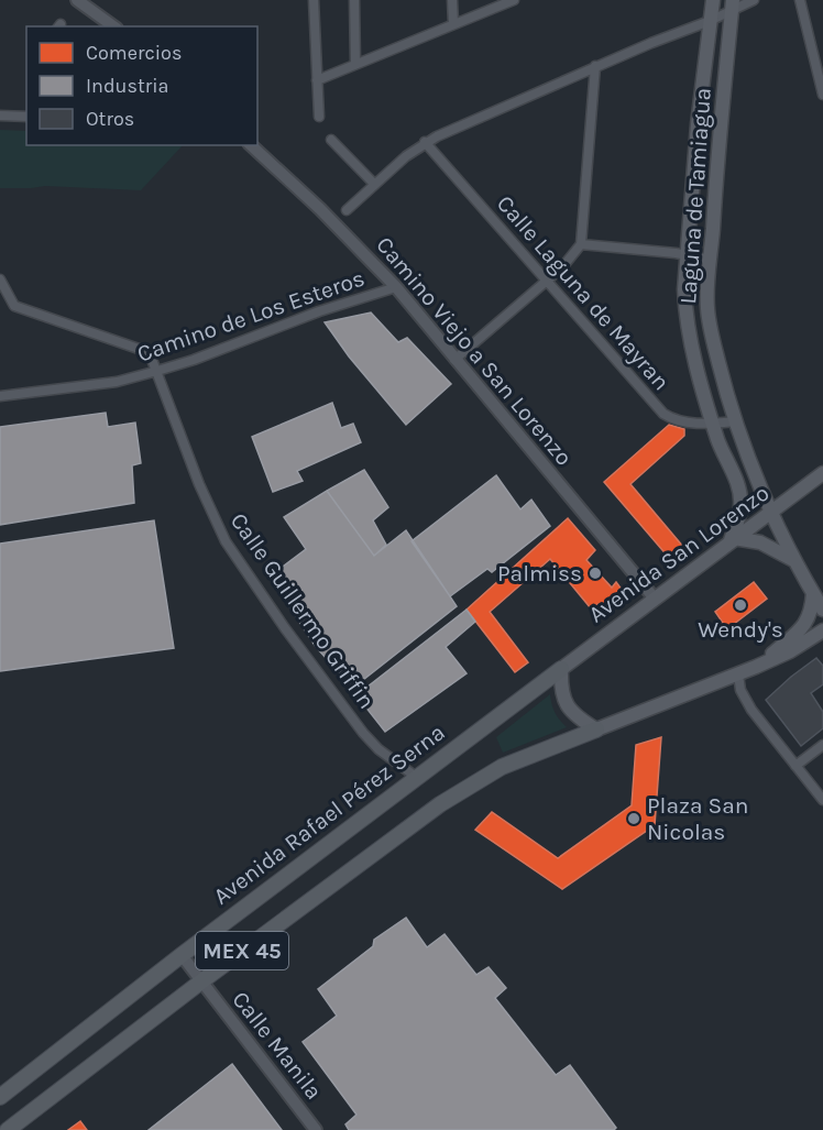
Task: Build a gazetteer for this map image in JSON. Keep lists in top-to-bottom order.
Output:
{
  "streets": {
    "main road": [
      "Laguna de Tamiagua",
      "Avenida San Lorenzo",
      "Avenida Rafael Pérez Serna",
      "MEX 45"
    ],
    "street": [
      "Calle Laguna de Mayran",
      "Camino de Los Esteros",
      "Camino Viejo a San Lorenzo",
      "Calle Guillermo Griffin",
      "Calle Manila"
    ]
  },
  "crossings": [
    ["Laguna de Tamiagua", "Calle Laguna de Mayran"],
    ["Laguna de Tamiagua", "Avenida San Lorenzo"],
    ["Camino de Los Esteros", "Camino Viejo a San Lorenzo"],
    ["Camino de Los Esteros", "Calle Guillermo Griffin"],
    ["Camino Viejo a San Lorenzo", "Avenida San Lorenzo"],
    ["Avenida San Lorenzo", "Avenida Rafael Pérez Serna"],
    ["Calle Guillermo Griffin", "Avenida Rafael Pérez Serna"],
    ["Avenida Rafael Pérez Serna", "Calle Manila"],
    ["MEX 45", "Calle Manila"]
  ],
  "places": ["Palmiss", "Wendy's", "Plaza San Nicolas"],
  "legend": ["Comercios", "Industria", "Otros"]
}
